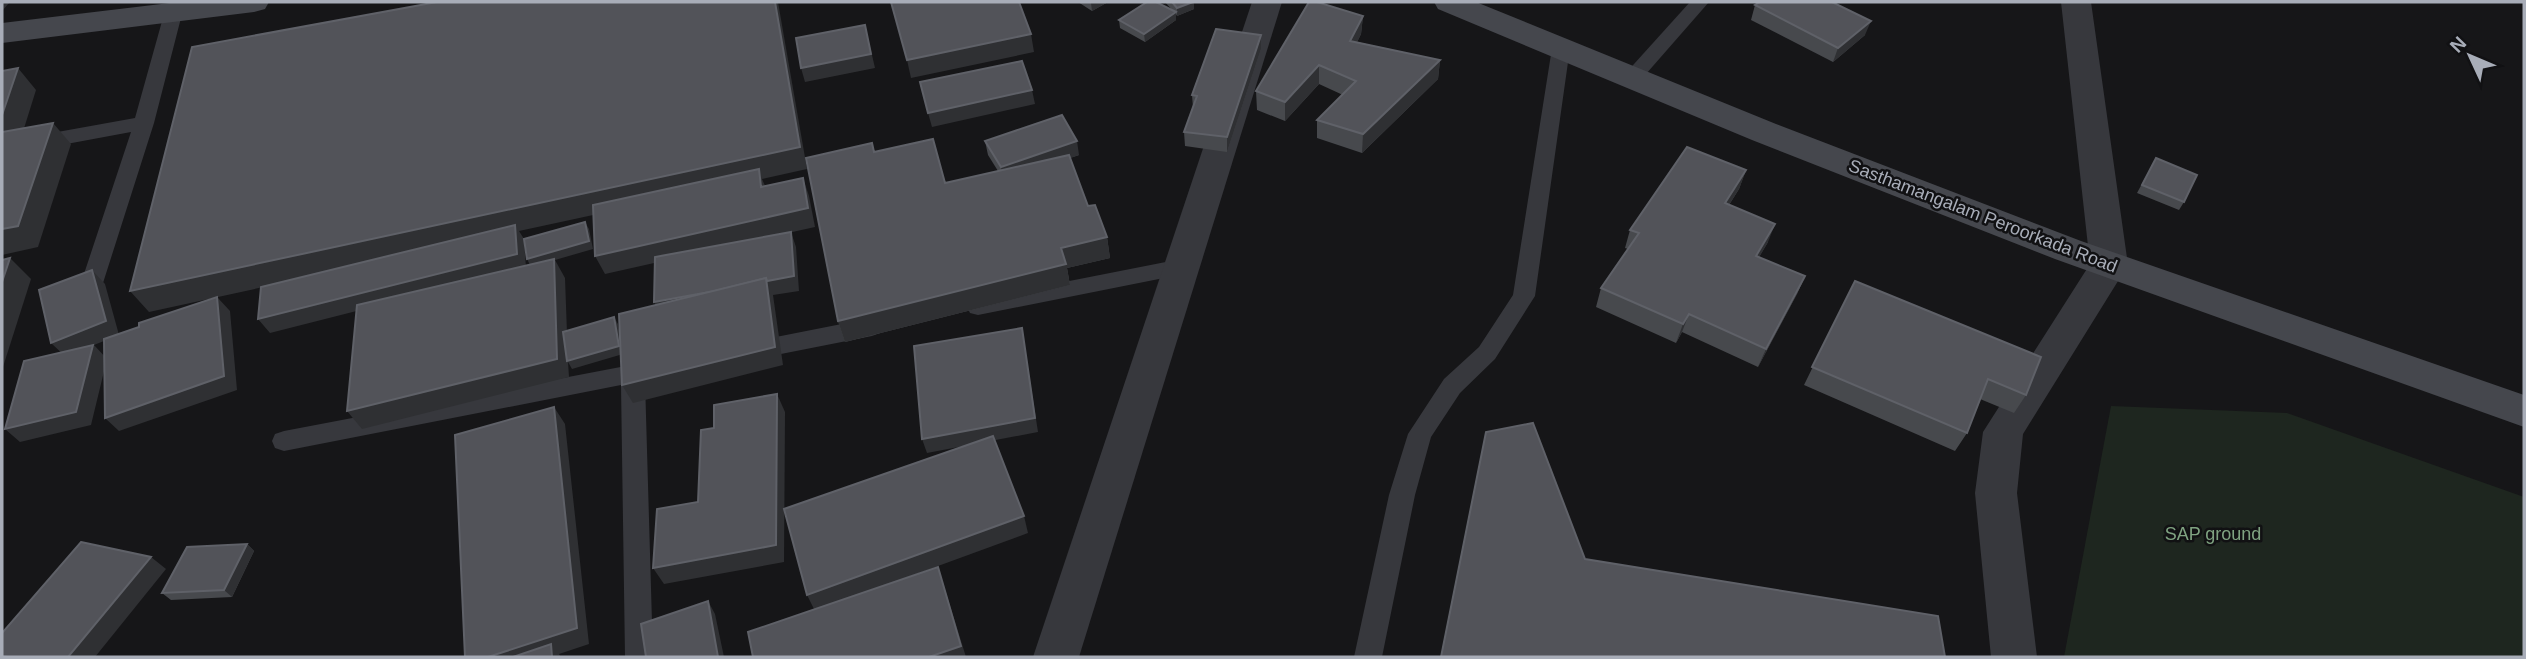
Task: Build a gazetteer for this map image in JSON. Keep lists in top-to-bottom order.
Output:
{
  "streets": {
    "street": ["Sasthamangalam Peroorkada Road"]
  },
  "parks": ["SAP ground"],
  "north": "top left"
}
